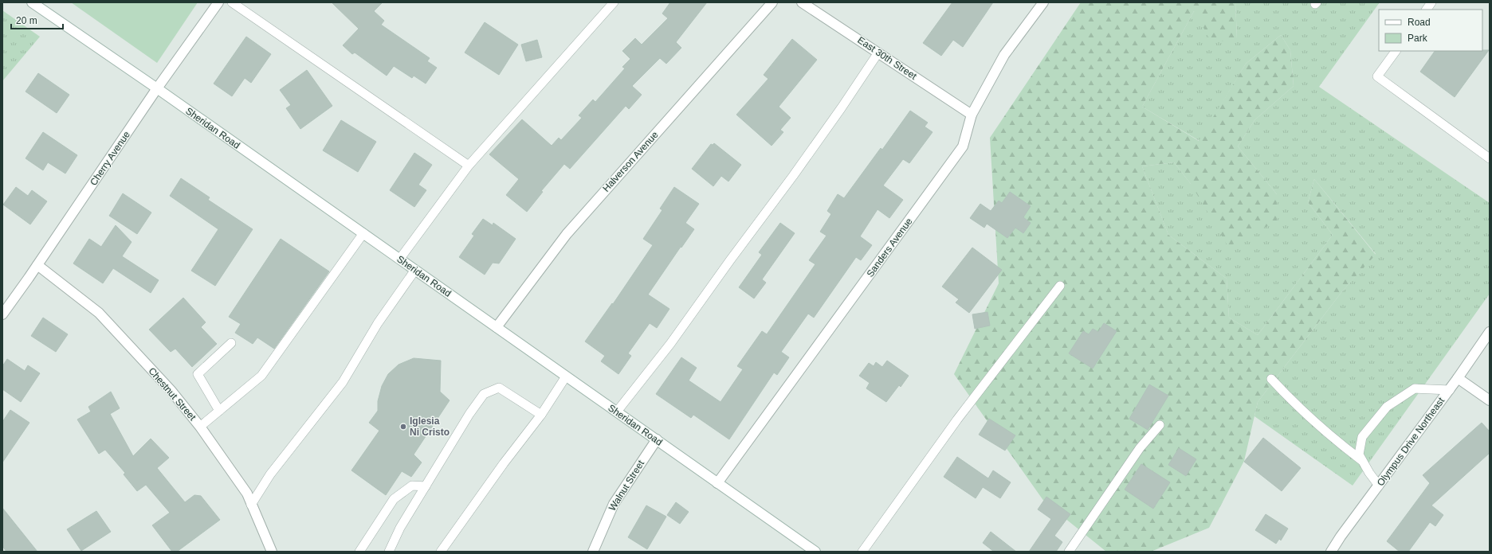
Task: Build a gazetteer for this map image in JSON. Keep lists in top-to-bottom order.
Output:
{
  "streets": {
    "street": [
      "East 30th Street",
      "Sheridan Road",
      "Cherry Avenue",
      "Halverson Avenue",
      "Sanders Avenue",
      "Chestnut Street",
      "Olympus Drive Northeast",
      "Walnut Street"
    ]
  },
  "crossings": [
    ["East 30th Street", "Sanders Avenue"],
    ["Sheridan Road", "Cherry Avenue"],
    ["Sheridan Road", "Halverson Avenue"],
    ["Sheridan Road", "Sanders Avenue"],
    ["Sheridan Road", "Walnut Street"],
    ["Cherry Avenue", "Chestnut Street"]
  ],
  "places": ["Iglesia Ni Cristo"],
  "legend": ["Road", "Park"],
  "scale_bar": "20 m"
}
